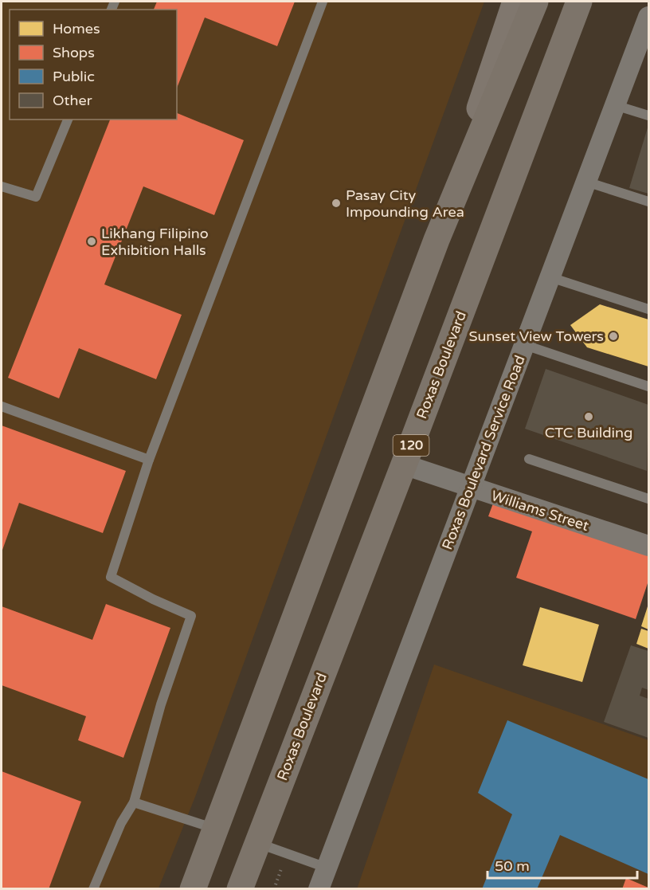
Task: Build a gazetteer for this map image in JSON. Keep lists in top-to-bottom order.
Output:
{
  "streets": {
    "highway": ["Roxas Boulevard", "120"],
    "street": ["Roxas Boulevard Service Road", "Williams Street"]
  },
  "crossings": [
    ["Roxas Boulevard", "Williams Street"],
    ["Roxas Boulevard Service Road", "Williams Street"]
  ],
  "places": [
    "Pasay City Impounding Area",
    "Likhang Filipino Exhibition Halls",
    "Sunset View Towers",
    "CTC Building"
  ],
  "legend": [
    "Homes",
    "Shops",
    "Public",
    "Other"
  ],
  "scale_bar": "50 m"
}
